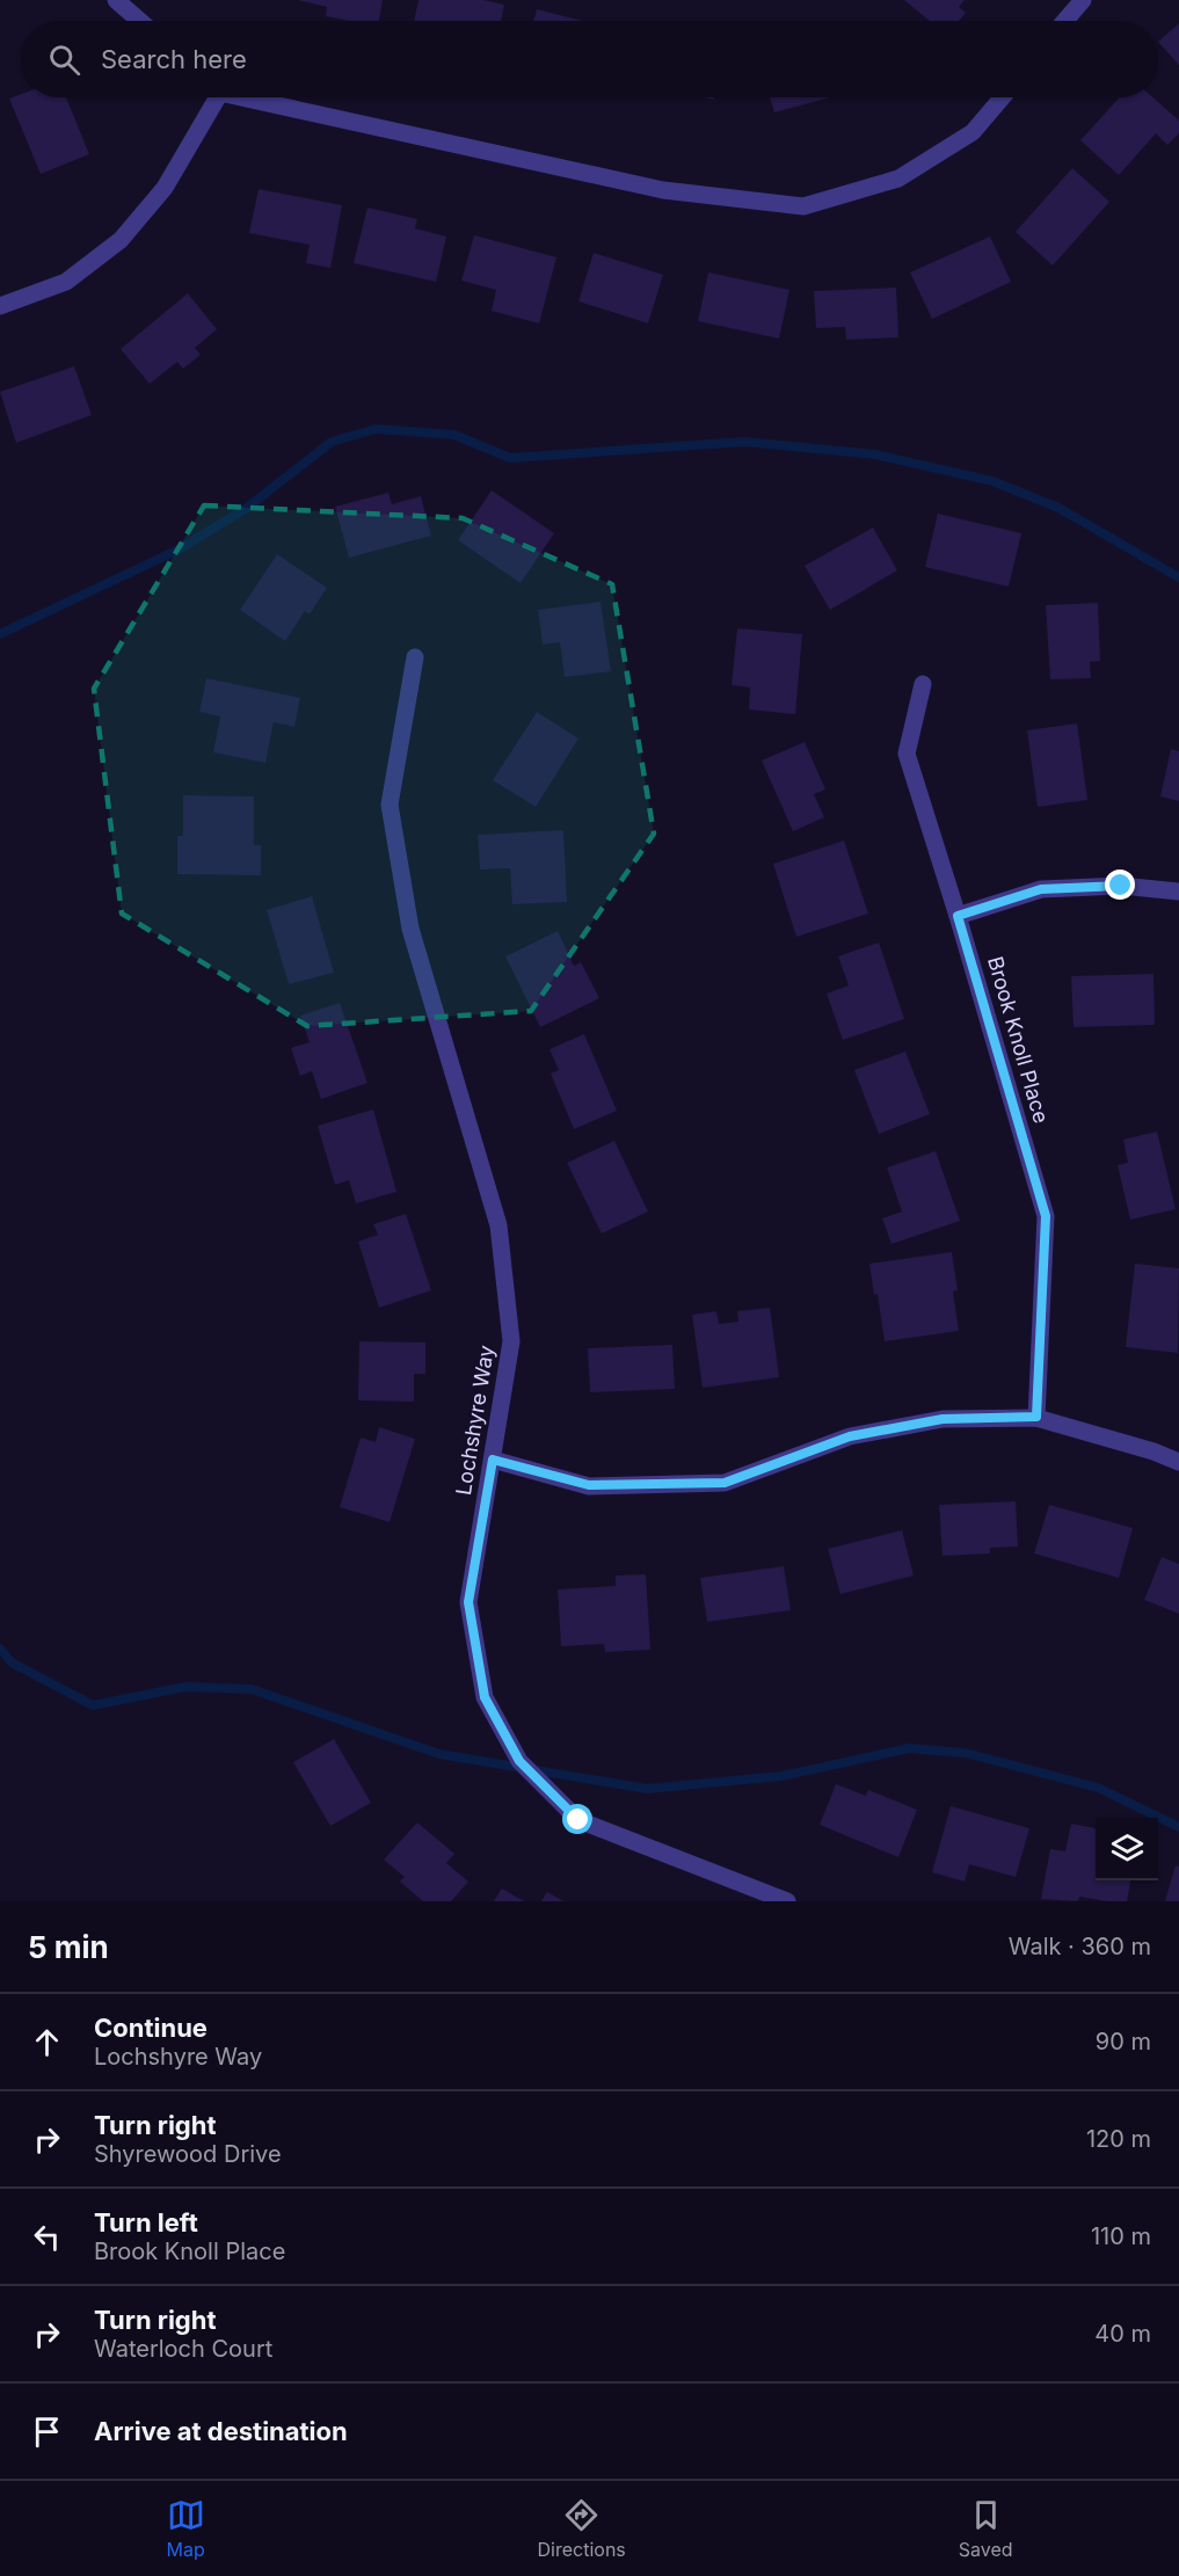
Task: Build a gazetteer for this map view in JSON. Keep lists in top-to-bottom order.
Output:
{
  "streets": {
    "street": ["Brook Knoll Place", "Lochshyre Way"]
  },
  "page": {
    "search": "Search here",
    "heading": ["5 min", "Walk · 360 m"],
    "list": [
      ["Continue", "Lochshyre Way", "90 m"],
      ["Turn right", "Shyrewood Drive", "120 m"],
      ["Turn left", "Brook Knoll Place", "110 m"],
      ["Turn right", "Waterloch Court", "40 m"],
      "Arrive at destination"
    ],
    "nav": ["Map", "Directions", "Saved"]
  }
}
